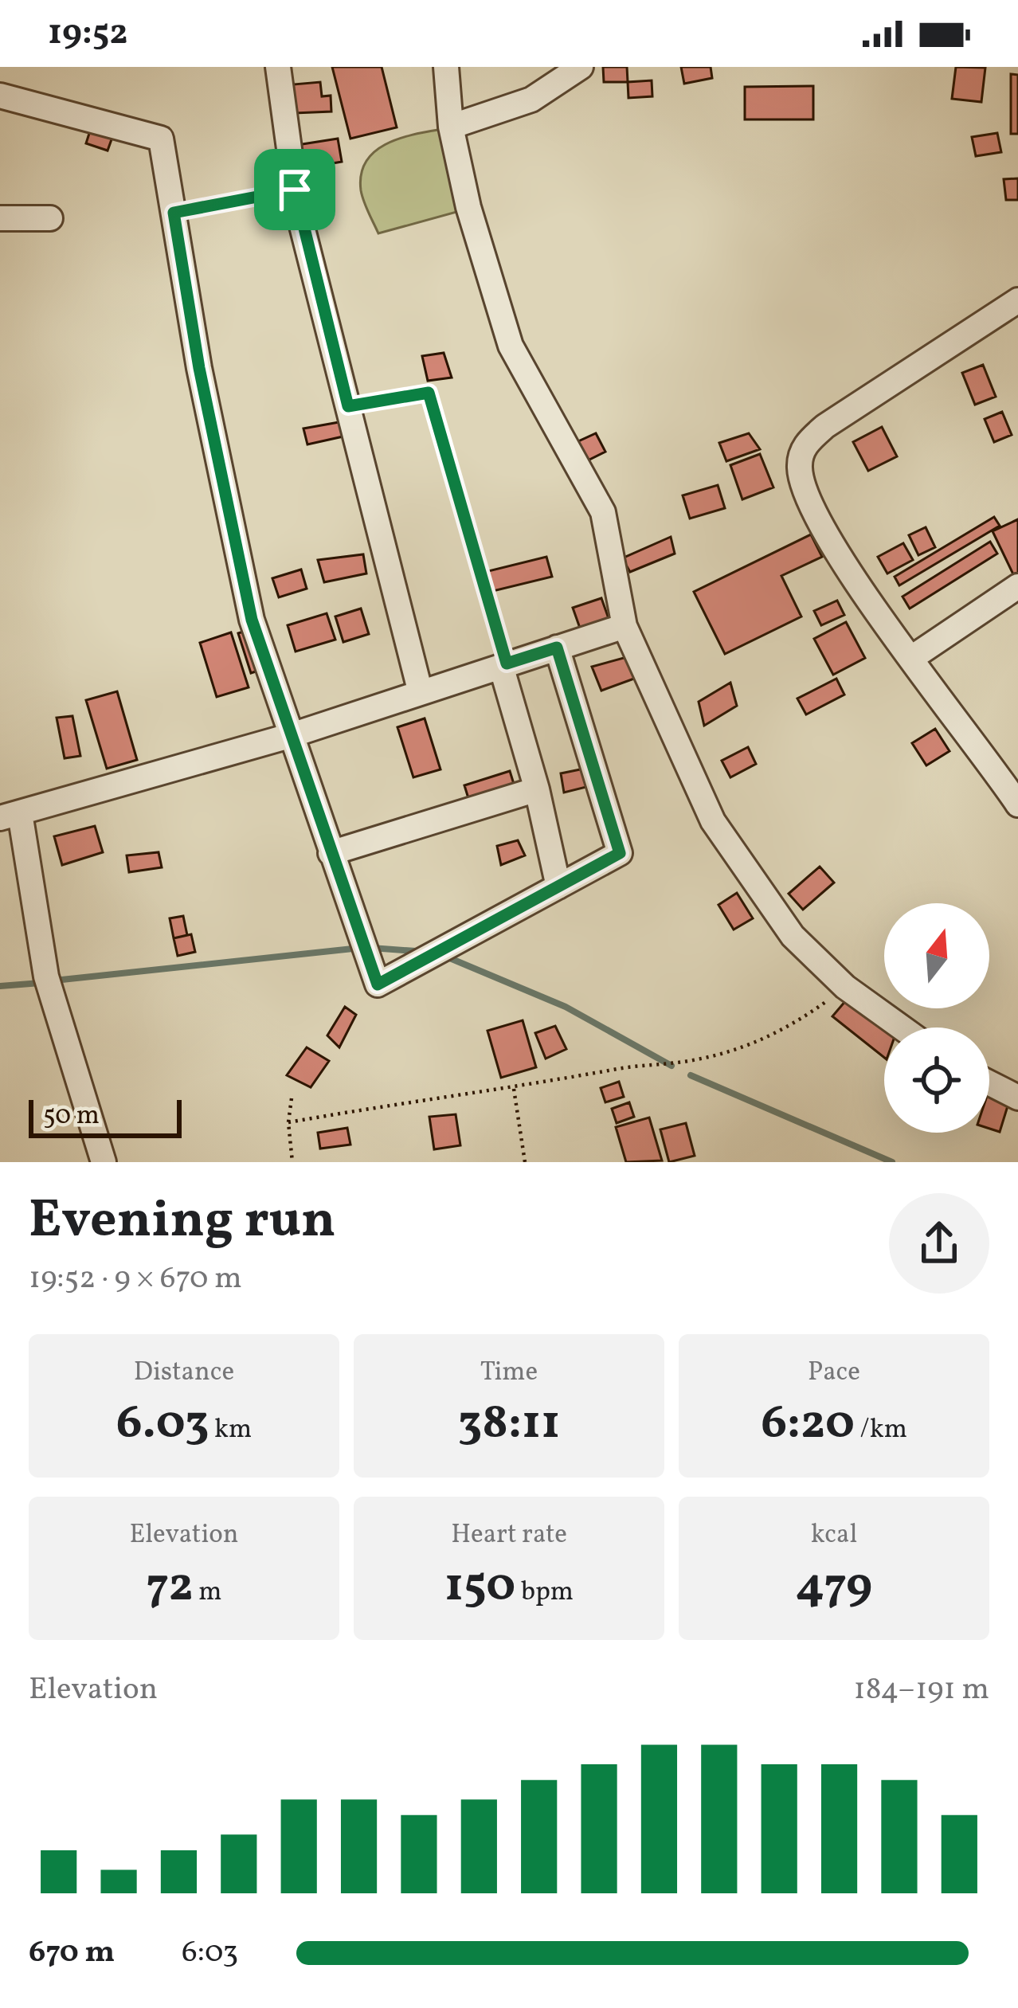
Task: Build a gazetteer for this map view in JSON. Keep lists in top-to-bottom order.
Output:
{
  "scale_bar": "50 m",
  "north": "top",
  "page": {
    "status": "19:52",
    "scale": "50 m",
    "heading": ["Evening run", "19:52 · 9 × 670 m"],
    "stats": [
      ["Distance", "6.03 km"],
      ["Time", "38:11"],
      ["Pace", "6:20 /km"],
      ["Elevation", "72 m"],
      ["Heart rate", "150 bpm"],
      ["kcal", "479"]
    ],
    "chart": ["Elevation", "184–191 m"],
    "list": [
      {
        "name": "670 m",
        "note": "6:03"
      }
    ]
  }
}
